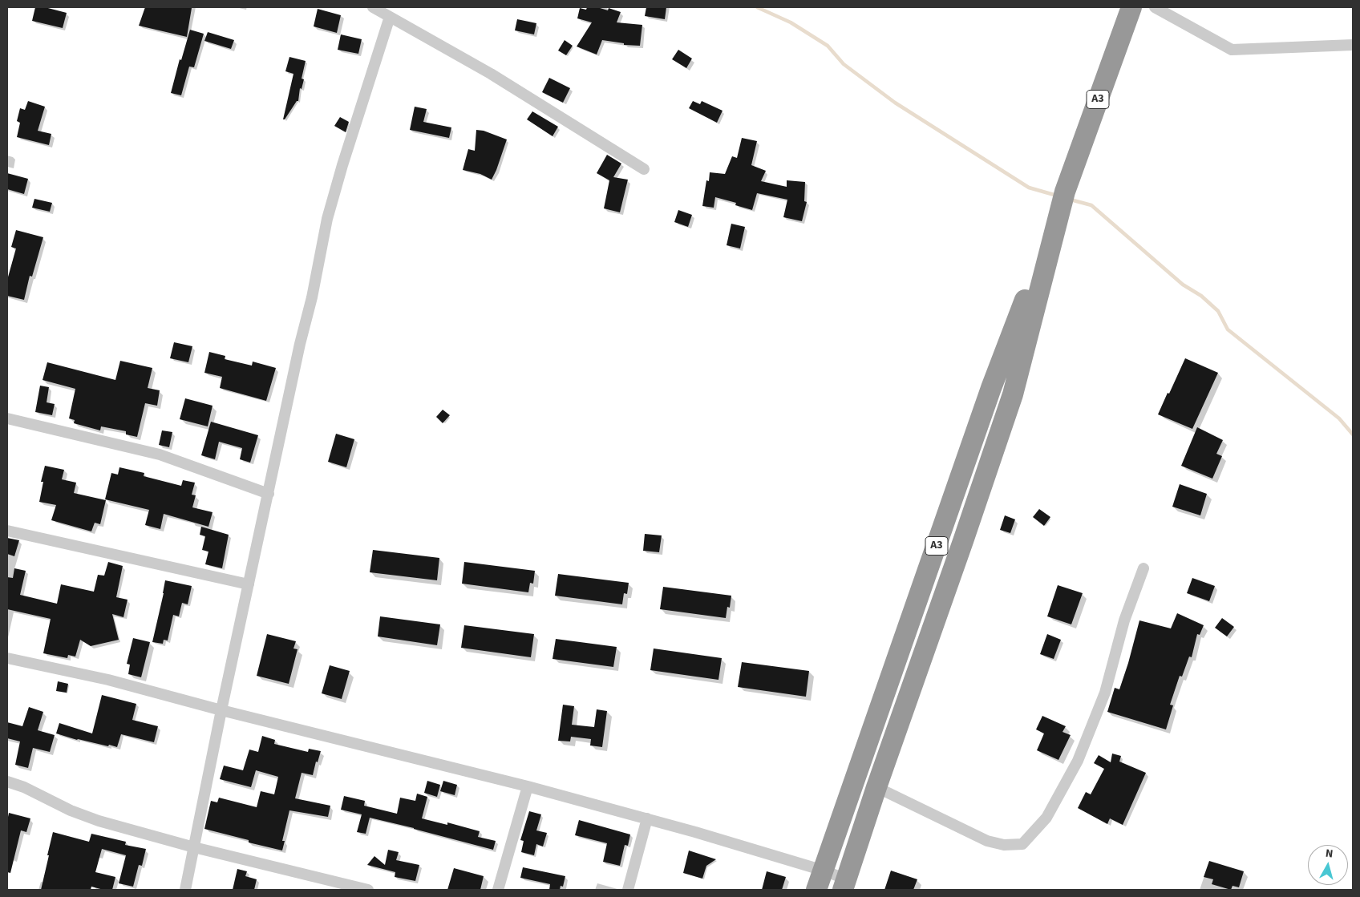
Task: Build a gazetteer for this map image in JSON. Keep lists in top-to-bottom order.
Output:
{
  "streets": {
    "highway": ["A3"]
  },
  "north": "top"
}
